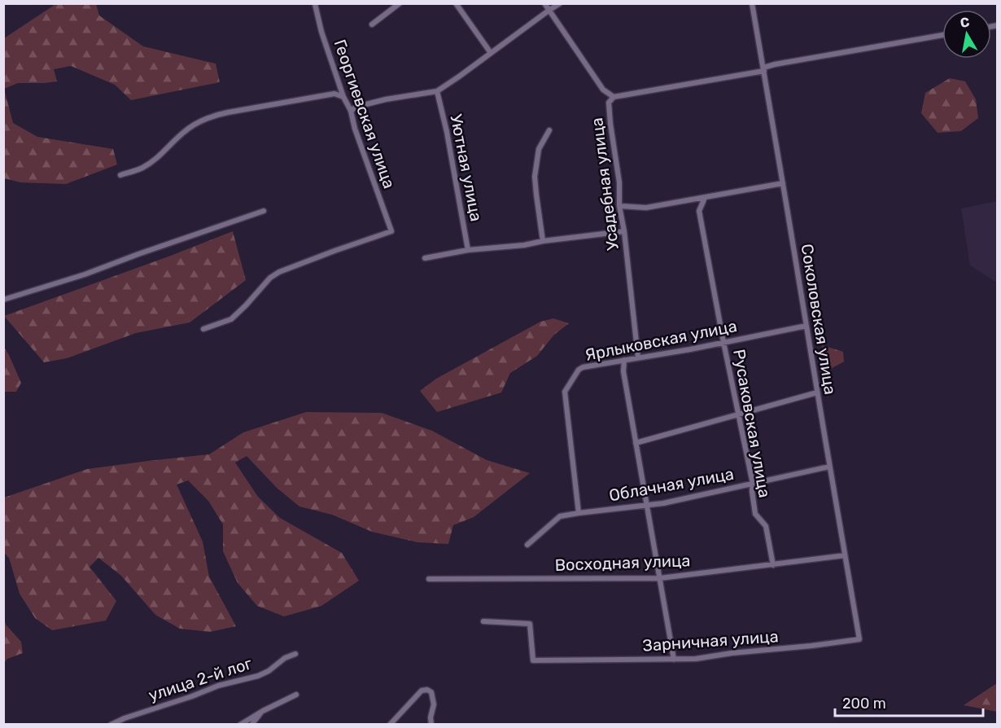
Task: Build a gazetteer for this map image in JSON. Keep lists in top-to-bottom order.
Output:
{
  "streets": {
    "street": [
      "Георгиевская улица",
      "Уютная улица",
      "Усадебная улица",
      "Соколовская улица",
      "Ярлыковская улица",
      "Русаковская улица",
      "Облачная улица",
      "Восходная улица",
      "Зарничная улица",
      "улица 2-й лог"
    ]
  },
  "crossings": [
    ["Усадебная улица", "Ярлыковская улица"],
    ["Соколовская улица", "Ярлыковская улица"],
    ["Соколовская улица", "Облачная улица"],
    ["Соколовская улица", "Восходная улица"],
    ["Соколовская улица", "Зарничная улица"],
    ["Ярлыковская улица", "Русаковская улица"],
    ["Ярлыковская улица", "Облачная улица"],
    ["Русаковская улица", "Облачная улица"],
    ["Русаковская улица", "Восходная улица"]
  ],
  "scale_bar": "200 m",
  "north": "top"
}
